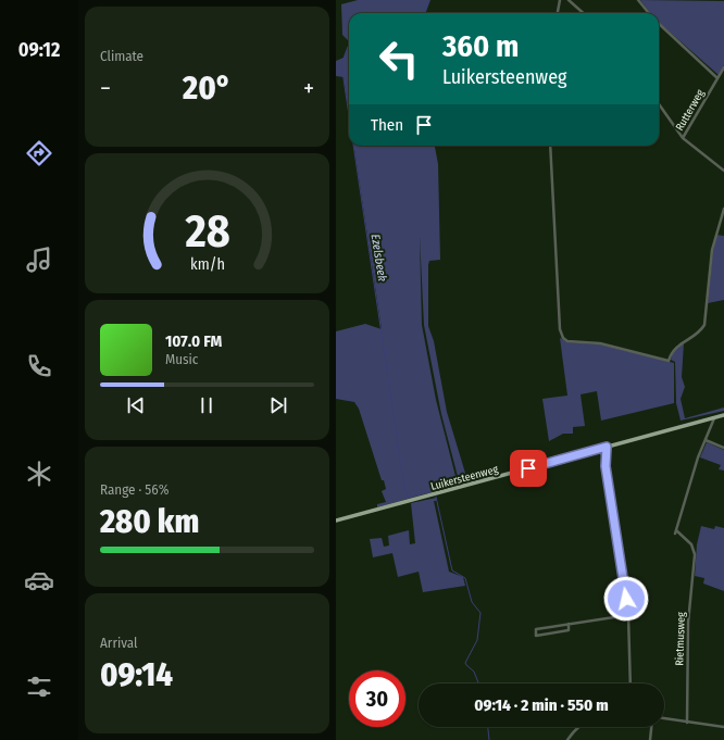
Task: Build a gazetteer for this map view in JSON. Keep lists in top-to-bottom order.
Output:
{
  "streets": {
    "main road": ["Luikersteenweg"],
    "street": ["Rutterweg", "Rietmusweg"]
  },
  "crossings": [
    ["Luikersteenweg", "Rietmusweg"]
  ],
  "water": ["Ezelsbeek"],
  "page": {
    "tabs": "09:12",
    "tile": [
      "Climate",
      ["Range · 56%", "280 km"],
      ["Arrival", "09:14"]
    ],
    "turn": ["360 m", "Luikersteenweg"],
    "heat": ["−", "20°", "+"],
    "then": "Then",
    "song": ["107.0 FM", "Music"],
    "limit": "30",
    "trip": "09:14 · 2 min · 550 m",
    "gauge": ["28", "km/h"]
  }
}
